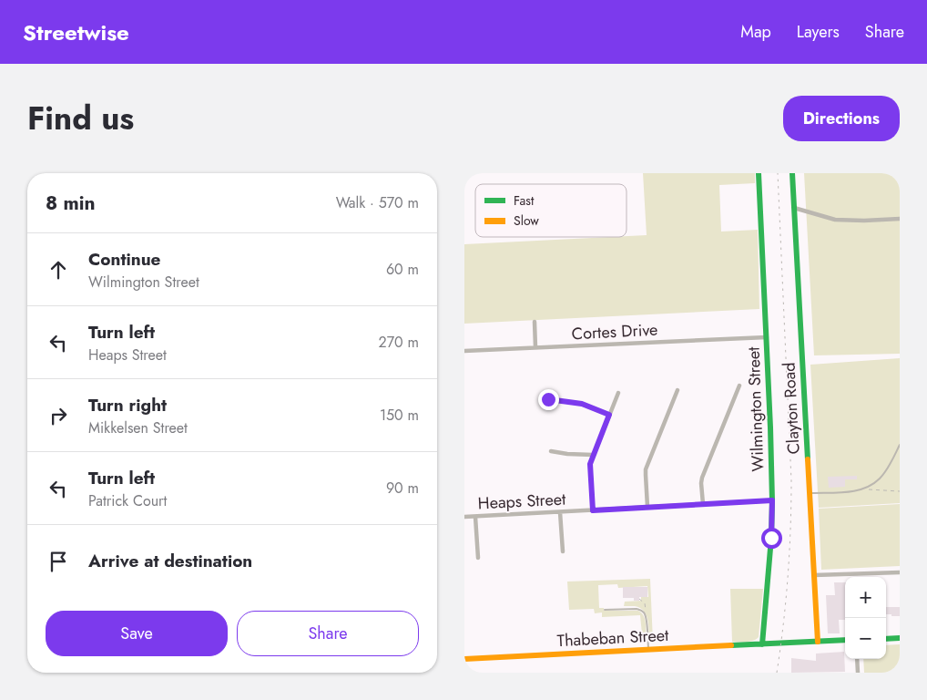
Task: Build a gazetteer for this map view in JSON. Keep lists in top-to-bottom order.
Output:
{
  "streets": {
    "street": [
      "Cortes Drive",
      "Clayton Road",
      "Wilmington Street",
      "Heaps Street",
      "Thabeban Street"
    ]
  },
  "crossings": [
    ["Cortes Drive", "Wilmington Street"],
    ["Clayton Road", "Thabeban Street"],
    ["Wilmington Street", "Heaps Street"],
    ["Wilmington Street", "Thabeban Street"]
  ],
  "legend": ["Fast", "Slow"],
  "page": {
    "header": "Streetwise",
    "nav": ["Map", "Layers", "Share"],
    "title": "Find us",
    "buttons": [
      "Directions",
      ["Save", "Share"]
    ],
    "heading": ["8 min", "Walk · 570 m"],
    "list": [
      ["Continue", "Wilmington Street", "60 m"],
      ["Turn left", "Heaps Street", "270 m"],
      ["Turn right", "Mikkelsen Street", "150 m"],
      ["Turn left", "Patrick Court", "90 m"],
      "Arrive at destination"
    ],
    "map_buttons": ["+", "−"]
  }
}
